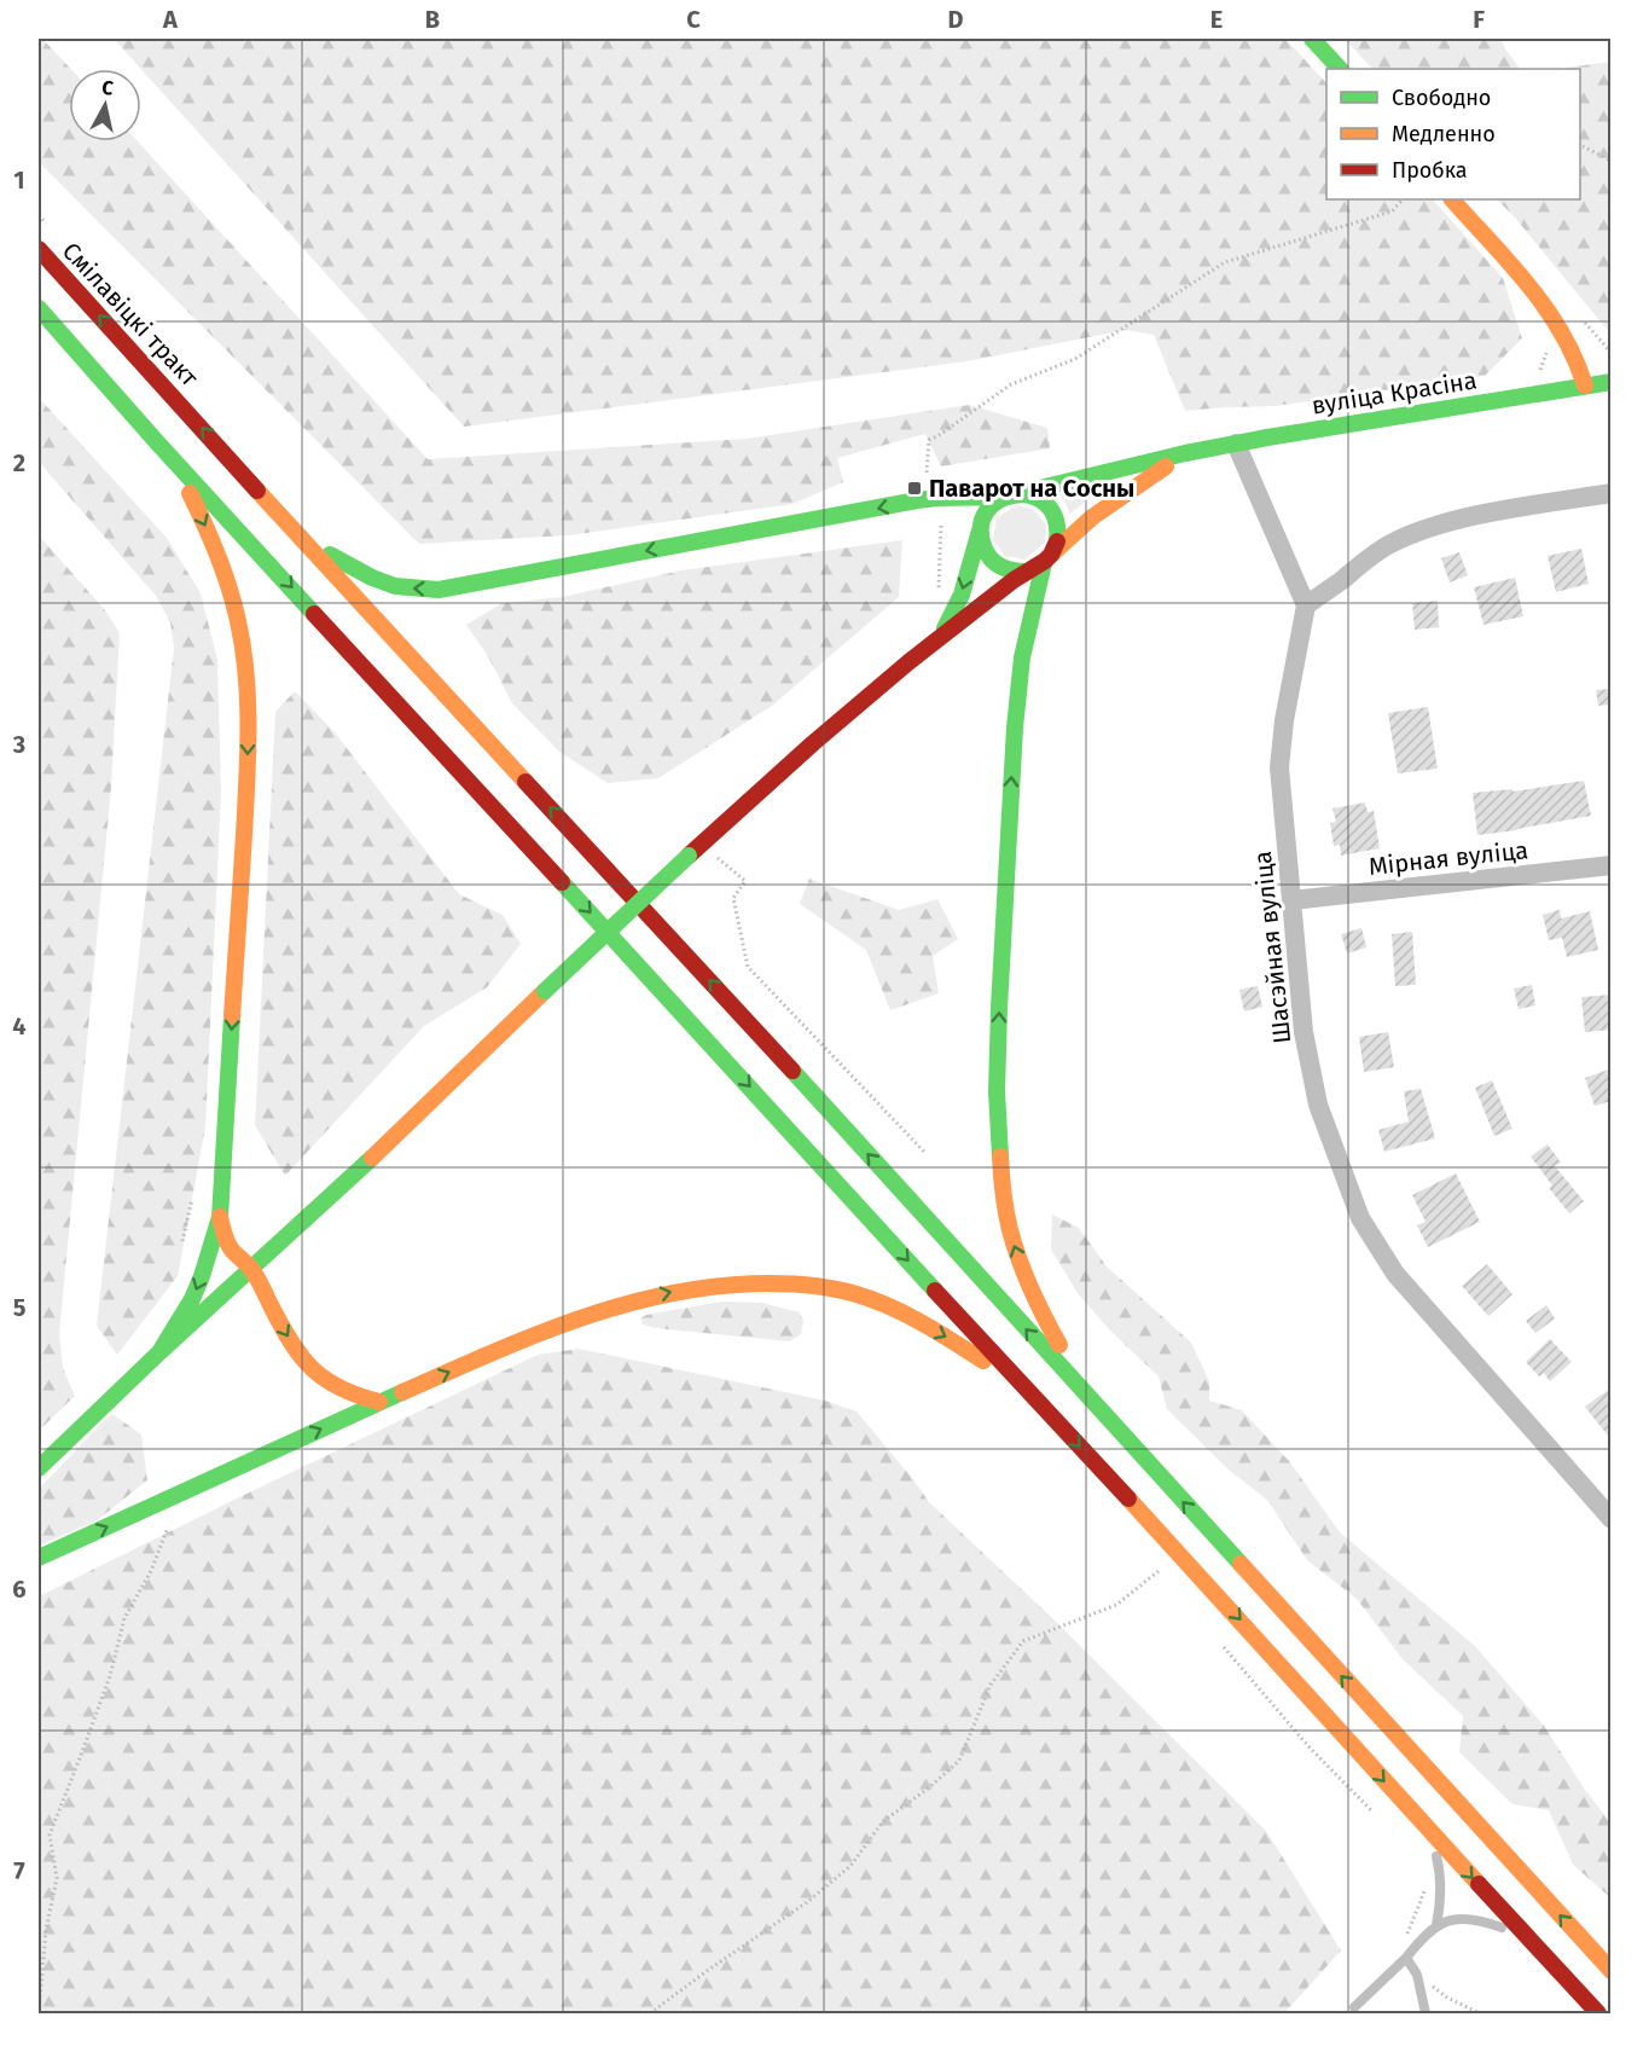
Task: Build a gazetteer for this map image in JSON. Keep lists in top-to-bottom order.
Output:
{
  "streets": {
    "main road": ["Смілавіцкі тракт", "вуліца Красіна"],
    "street": ["Мірная вуліца", "Шасэйная вуліца"]
  },
  "crossings": [
    ["Смілавіцкі тракт", "вуліца Красіна"],
    ["Мірная вуліца", "Шасэйная вуліца"]
  ],
  "one_way": ["вуліца Красіна"],
  "places": {
    "transit": ["Паварот на Сосны"]
  },
  "legend": ["Свободно", "Медленно", "Пробка"],
  "north": "top",
  "grid": {
    "columns": [
      "A",
      "B",
      "C",
      "D",
      "E",
      "F"
    ],
    "rows": [
      "1",
      "2",
      "3",
      "4",
      "5",
      "6",
      "7"
    ]
  }
}
